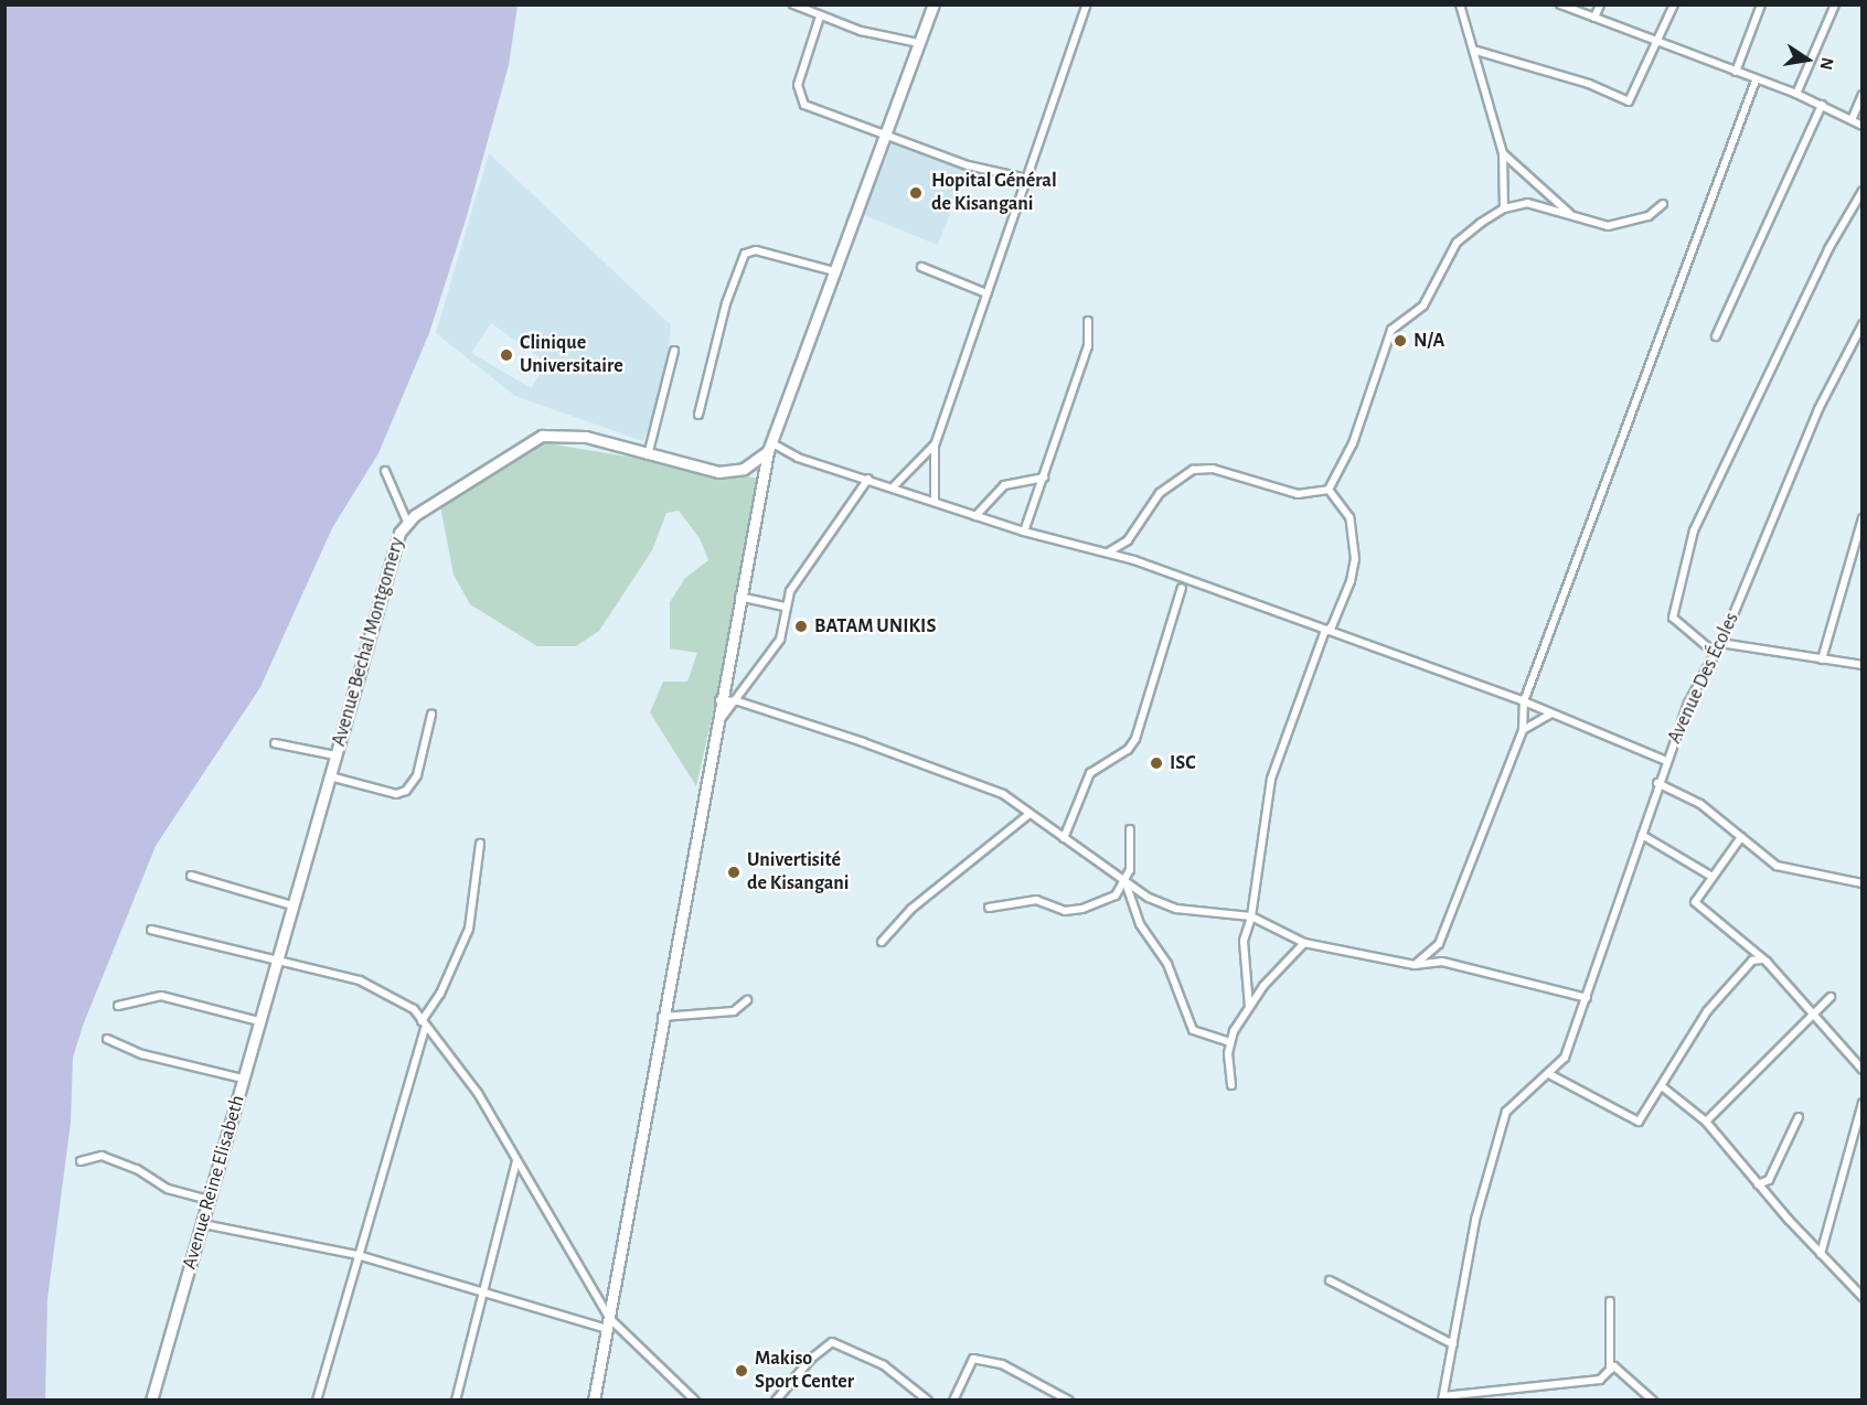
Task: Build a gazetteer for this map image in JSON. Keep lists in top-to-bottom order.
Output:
{
  "streets": {
    "main road": ["Avenue Bechal Montgomery", "Avenue Reine Elisabeth"],
    "street": ["Avenue Des Écoles"]
  },
  "crossings": [
    ["Avenue Bechal Montgomery", "Avenue Reine Elisabeth"]
  ],
  "places": [
    "Hopital Général de Kisangani",
    "N/A",
    "Clinique Universitaire",
    "BATAM UNIKIS",
    "ISC",
    "Univertisité de Kisangani",
    "Makiso Sport Center"
  ],
  "north": "right"
}
